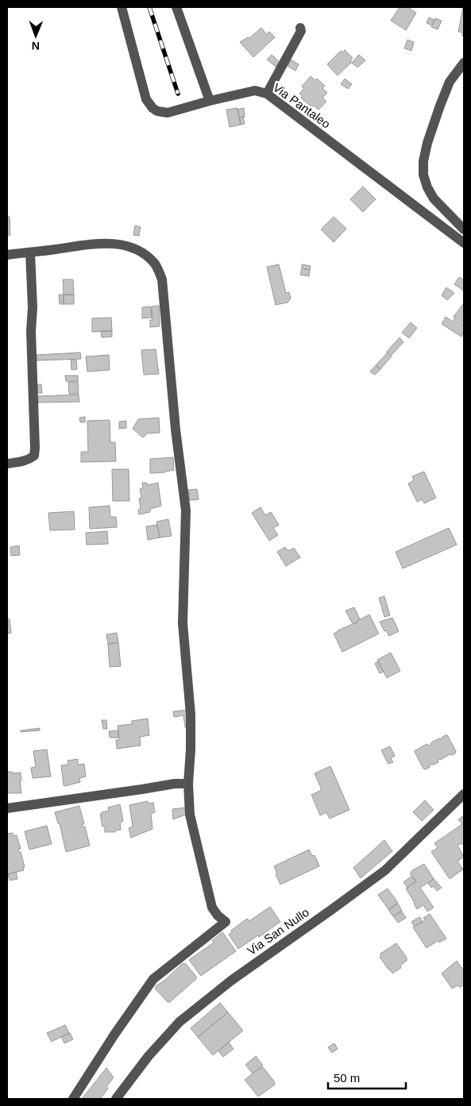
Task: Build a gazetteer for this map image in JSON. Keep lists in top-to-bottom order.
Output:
{
  "streets": {
    "street": ["Via Pantaleo", "Via San Nullo"]
  },
  "scale_bar": "50 m",
  "north": "bottom"
}
